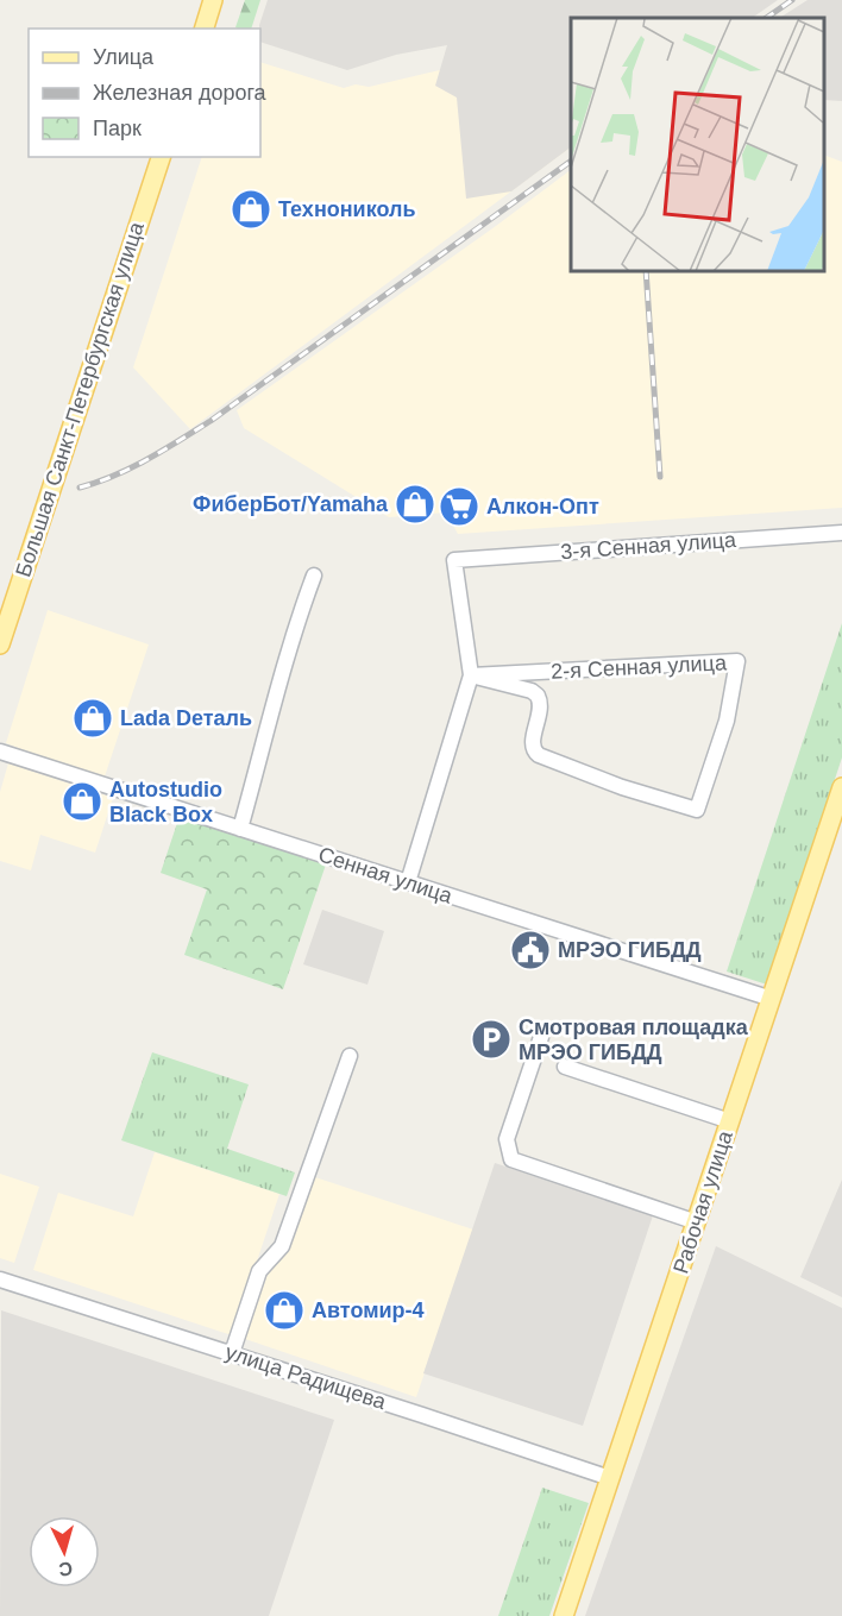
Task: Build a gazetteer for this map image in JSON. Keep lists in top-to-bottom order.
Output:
{
  "streets": {
    "main road": ["Большая Санкт-Петербургская улица", "Рабочая улица"],
    "street": [
      "3-я Сенная улица",
      "2-я Сенная улица",
      "Сенная улица",
      "улица Радищева"
    ]
  },
  "crossings": [
    ["3-я Сенная улица", "2-я Сенная улица"],
    ["Сенная улица", "Рабочая улица"],
    ["Рабочая улица", "улица Радищева"]
  ],
  "places": {
    "shop": [
      "Технониколь",
      "ФиберБот/Yamaha",
      "Lada Dеталь",
      "Autostudio Black Box",
      "Автомир-4"
    ],
    "supermarket": ["Алкон-Опт"],
    "public building": ["МРЭО ГИБДД"],
    "parking": ["Смотровая площадка МРЭО ГИБДД"]
  },
  "legend": ["Улица", "Железная дорога", "Парк"],
  "north": "bottom"
}
